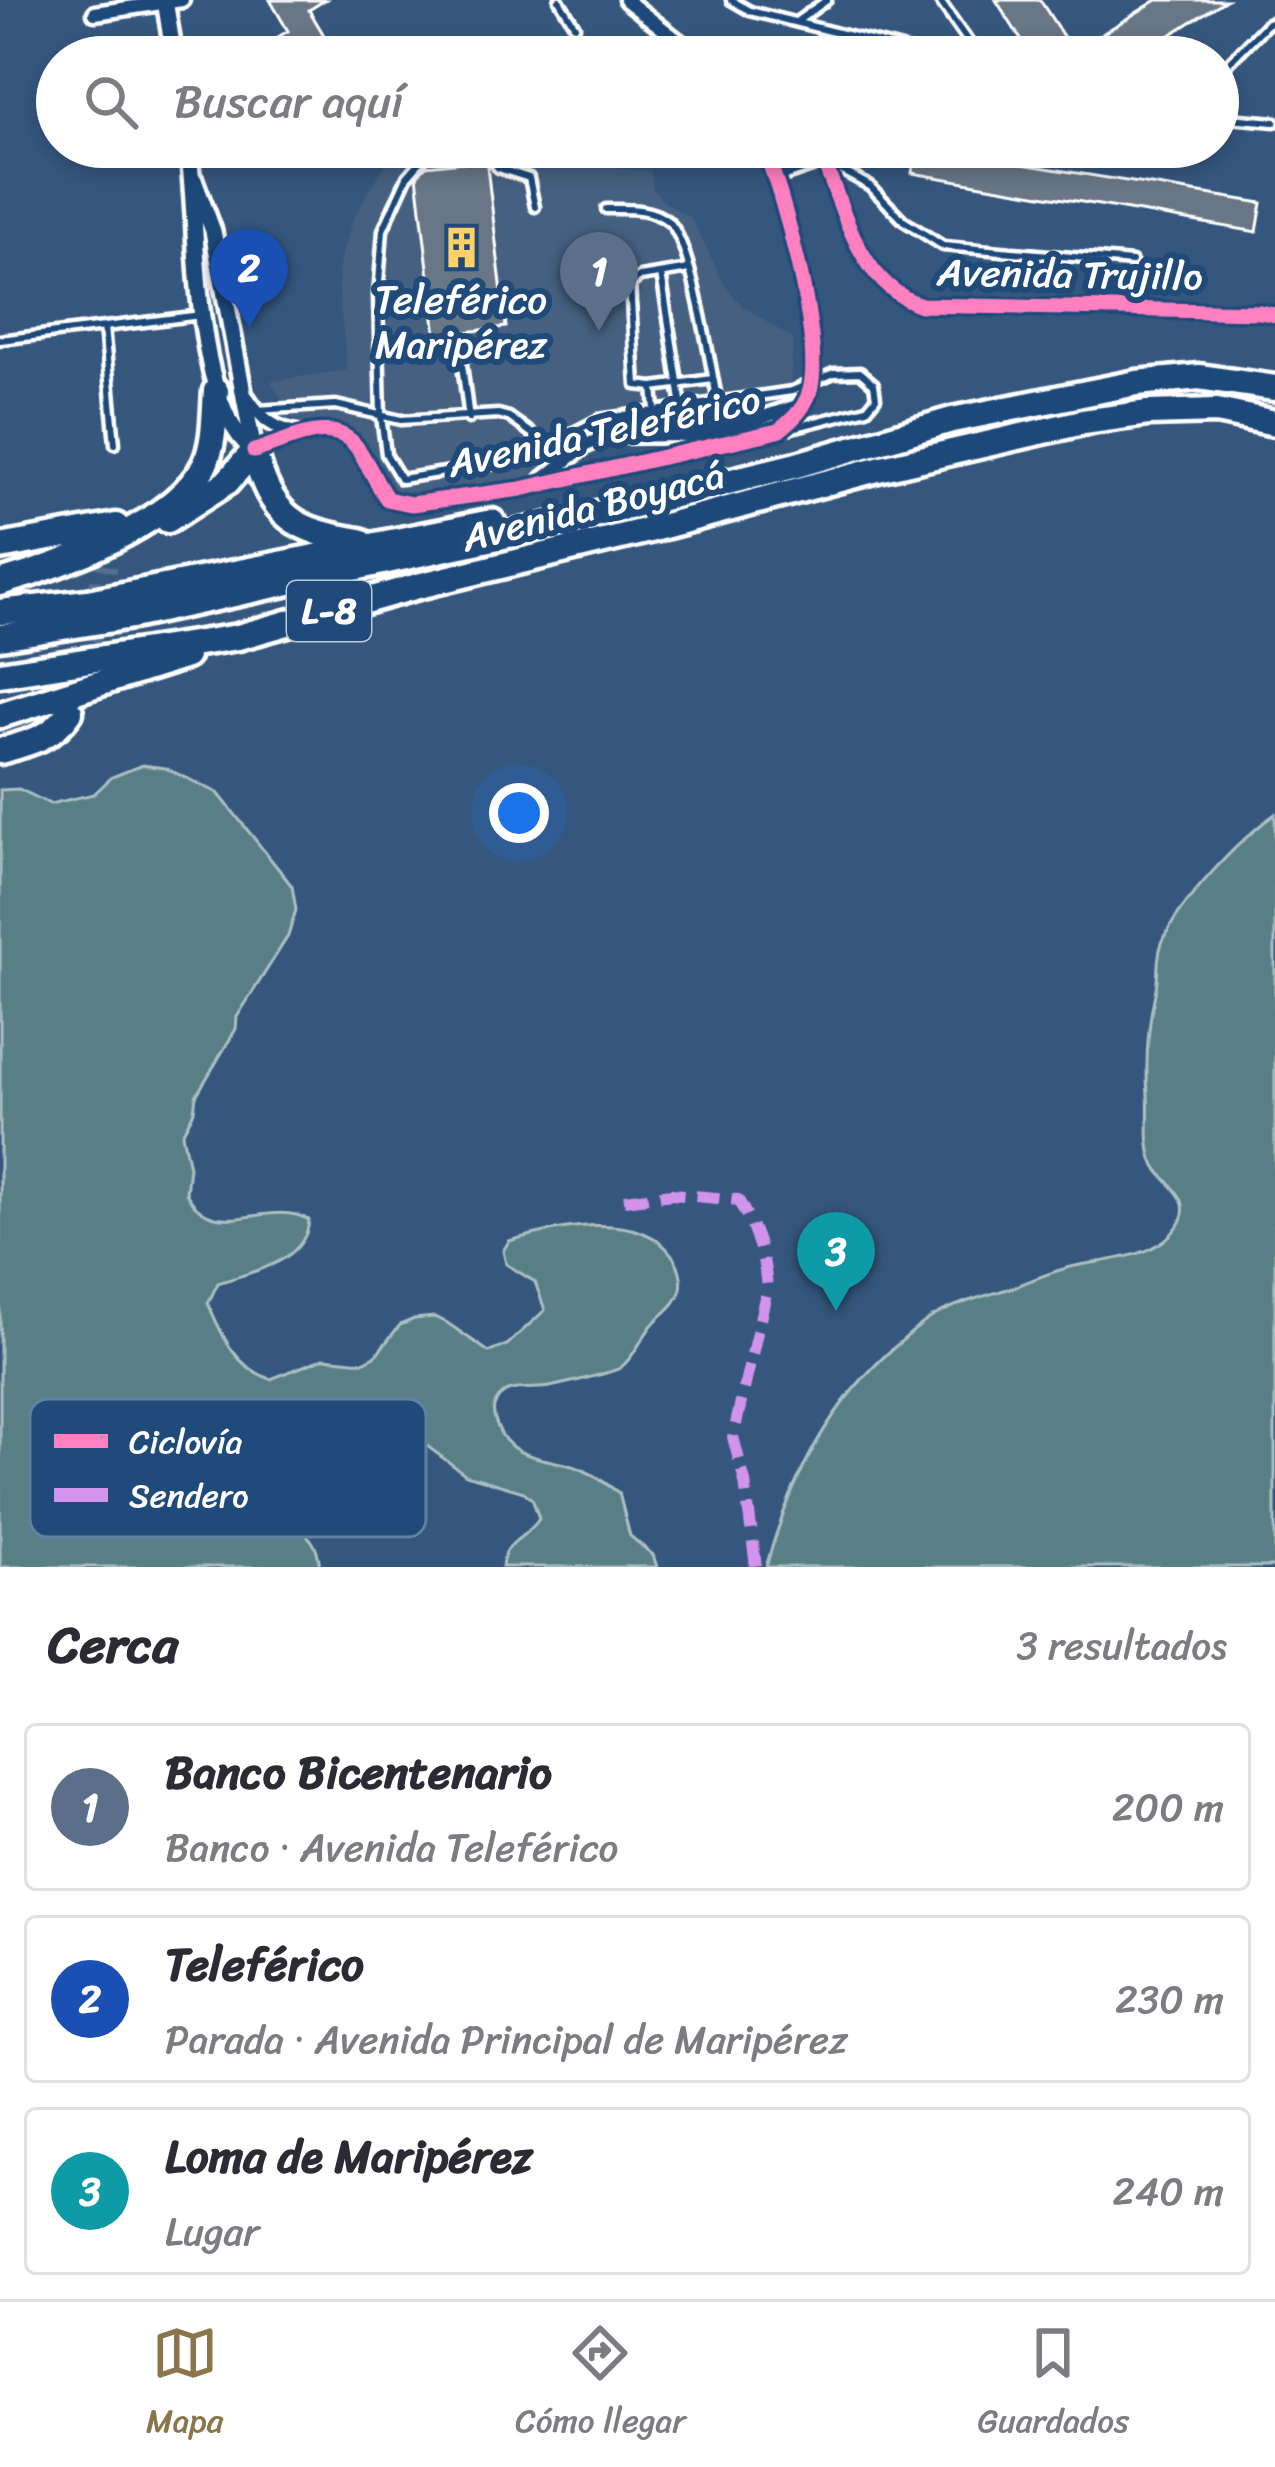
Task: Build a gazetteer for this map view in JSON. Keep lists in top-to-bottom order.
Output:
{
  "streets": {
    "highway": ["Avenida Boyacá", "L-8"],
    "street": ["Avenida Trujillo", "Avenida Teleférico"]
  },
  "places": {
    "building": ["Teleférico Maripérez"]
  },
  "legend": ["Ciclovía", "Sendero"],
  "page": {
    "search": "Buscar aquí",
    "pins": ["2", "1", "3"],
    "heading": ["Cerca", "3 resultados"],
    "list": [
      {
        "mark": "1",
        "name": "Banco Bicentenario",
        "note": "Banco · Avenida Teleférico",
        "value": "200 m"
      },
      {
        "mark": "2",
        "name": "Teleférico",
        "note": "Parada · Avenida Principal de Maripérez",
        "value": "230 m"
      },
      {
        "mark": "3",
        "name": "Loma de Maripérez",
        "note": "Lugar",
        "value": "240 m"
      }
    ],
    "nav": ["Mapa", "Cómo llegar", "Guardados"]
  }
}
